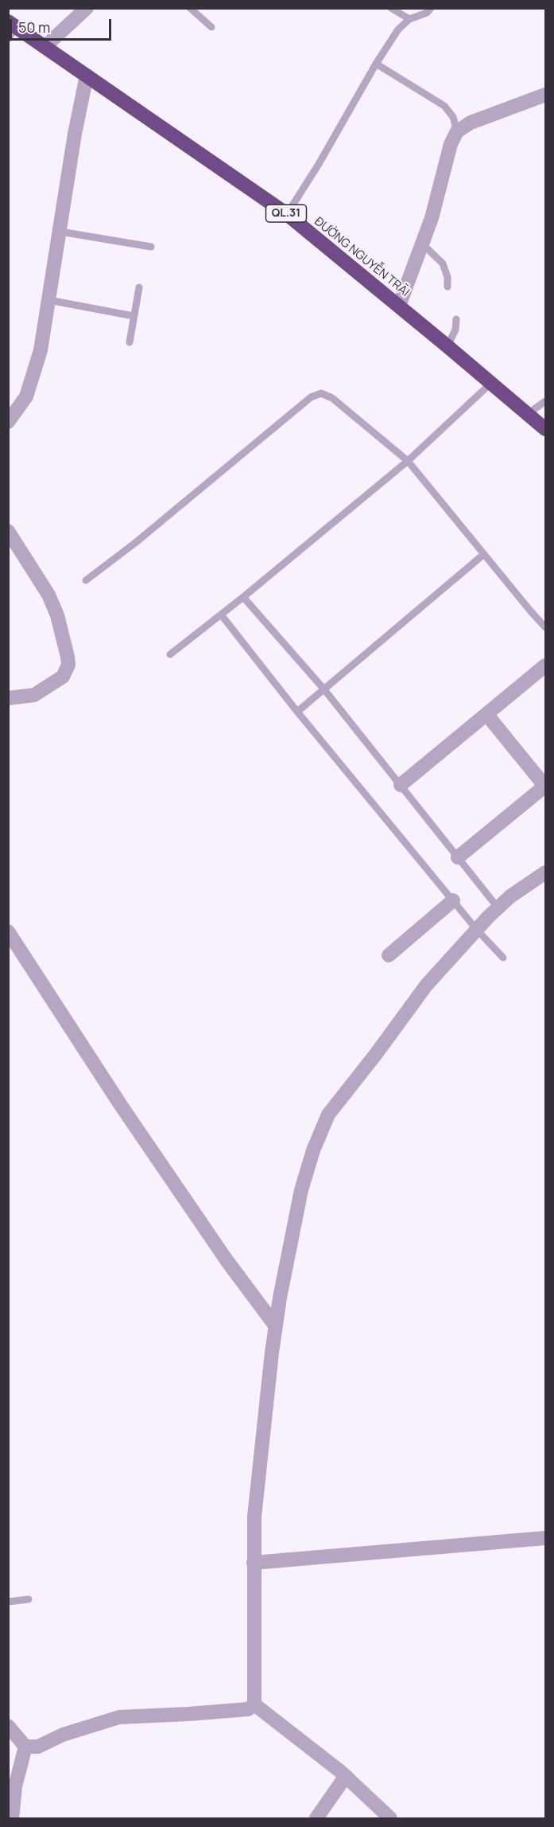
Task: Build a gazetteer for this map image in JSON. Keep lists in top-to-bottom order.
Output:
{
  "streets": {
    "highway": ["QL.31", "ĐƯỜNG NGUYỄN TRÃI"]
  },
  "scale_bar": "50 m"
}
